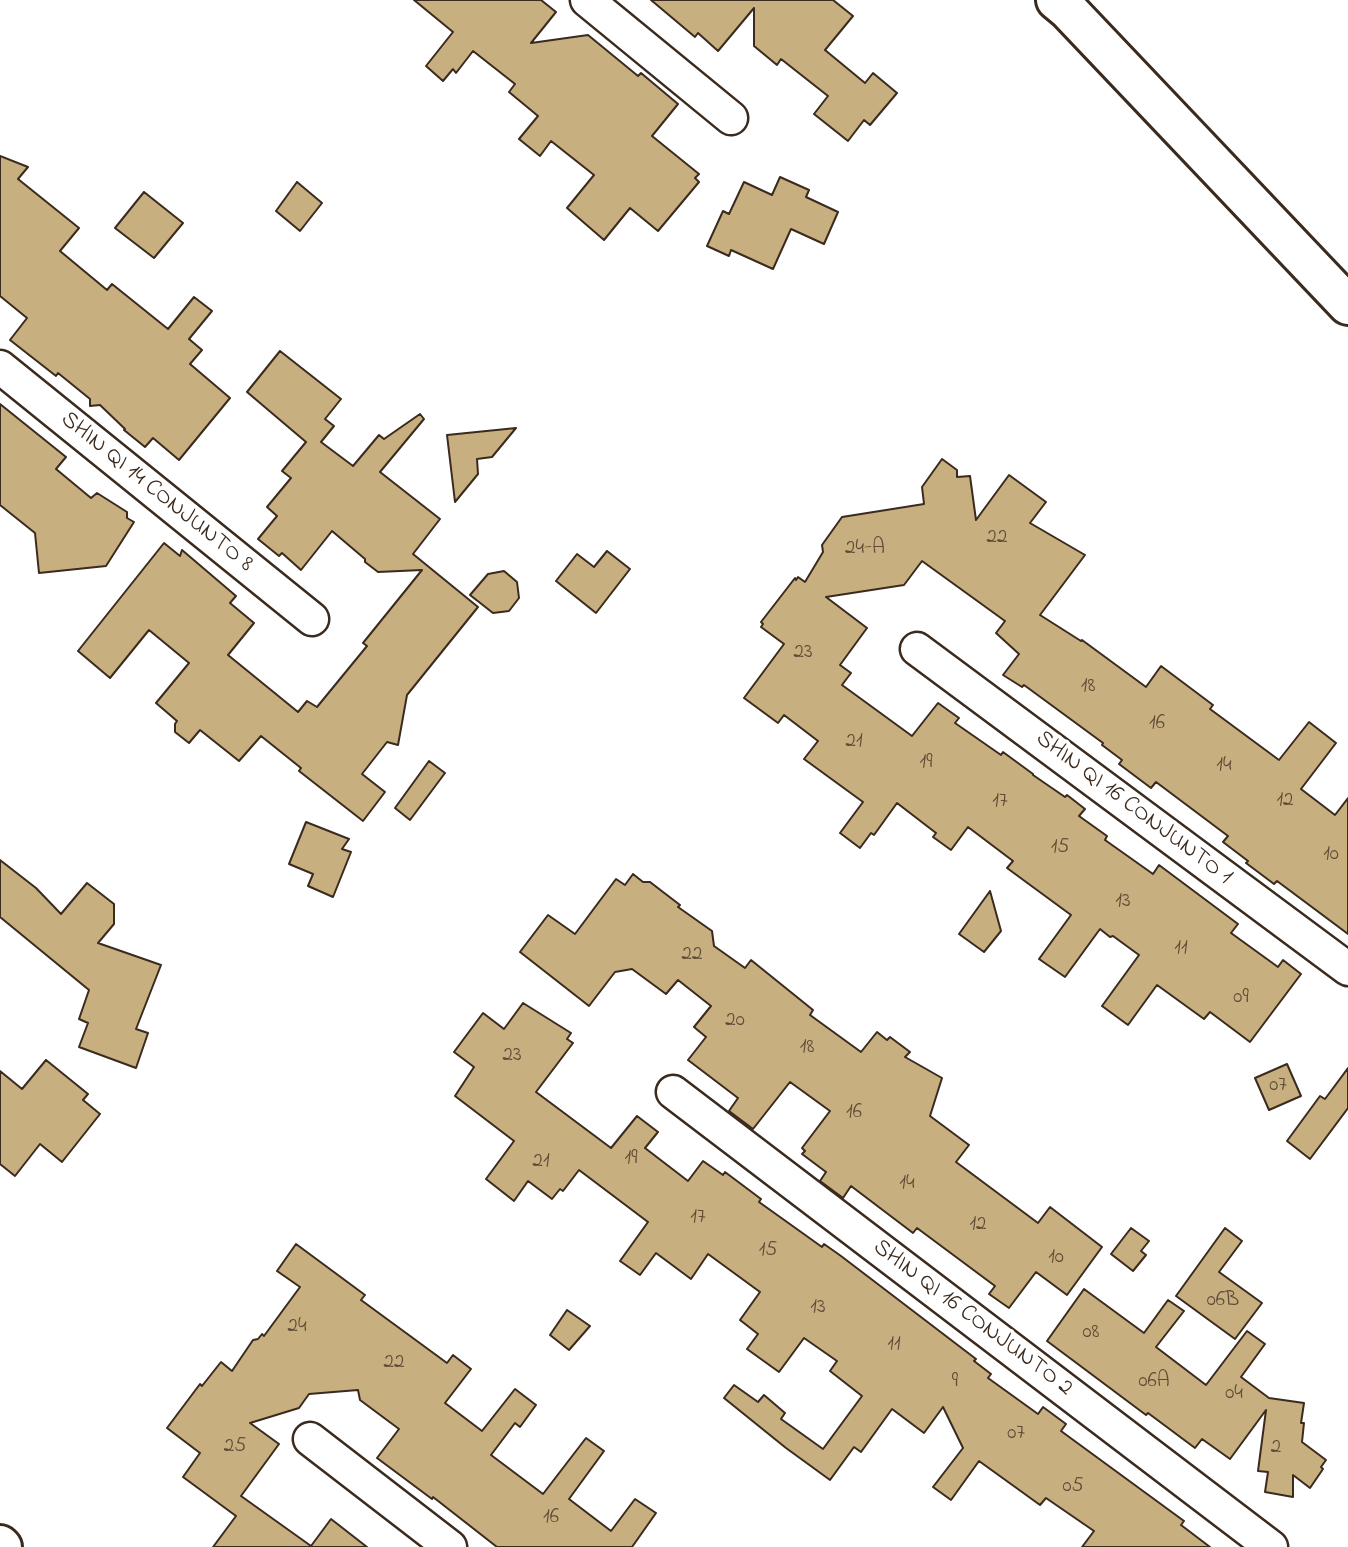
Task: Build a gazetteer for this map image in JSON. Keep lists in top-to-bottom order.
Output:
{
  "streets": {
    "street": ["SHIN QI 14 CONJUNTO 8", "SHIN QI 16 CONJUNTO 1", "SHIN QI 16 CONJUNTO 2"]
  },
  "house_numbers": [
    "22",
    "24-A",
    "23",
    "18",
    "16",
    "21",
    "19",
    "14",
    "12",
    "17",
    "15",
    "10",
    "13",
    "11",
    "22",
    "09",
    "20",
    "18",
    "23",
    "07",
    "16",
    "19",
    "21",
    "14",
    "17",
    "12",
    "15",
    "10",
    "06B",
    "13",
    "24",
    "08",
    "11",
    "22",
    "9",
    "06A",
    "04",
    "07",
    "25",
    "2",
    "05",
    "16"
  ]
}
